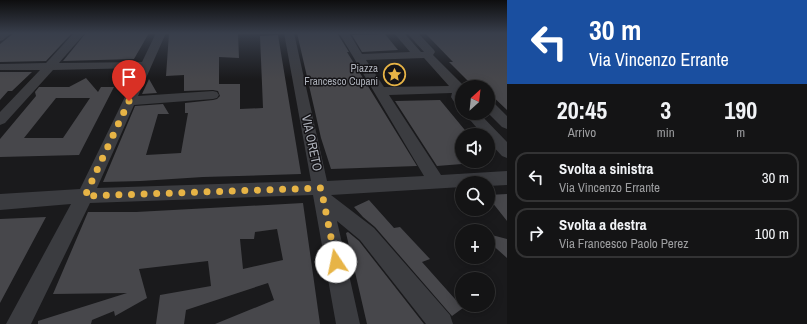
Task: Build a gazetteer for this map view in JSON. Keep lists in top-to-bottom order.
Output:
{
  "streets": {
    "street": ["VIA ORETO"]
  },
  "places": {
    "place": ["Piazza Francesco Cupani"]
  },
  "north": "top right",
  "page": {
    "turn": ["30 m", "Via Vincenzo Errante"],
    "map_buttons": ["+", "−"],
    "eta": [
      "20:45",
      "Arrivo",
      "3",
      "min",
      "190",
      "m"
    ],
    "list": [
      {
        "name": "Svolta a sinistra",
        "note": "Via Vincenzo Errante",
        "value": "30 m"
      },
      {
        "name": "Svolta a destra",
        "note": "Via Francesco Paolo Perez",
        "value": "100 m"
      }
    ]
  }
}
